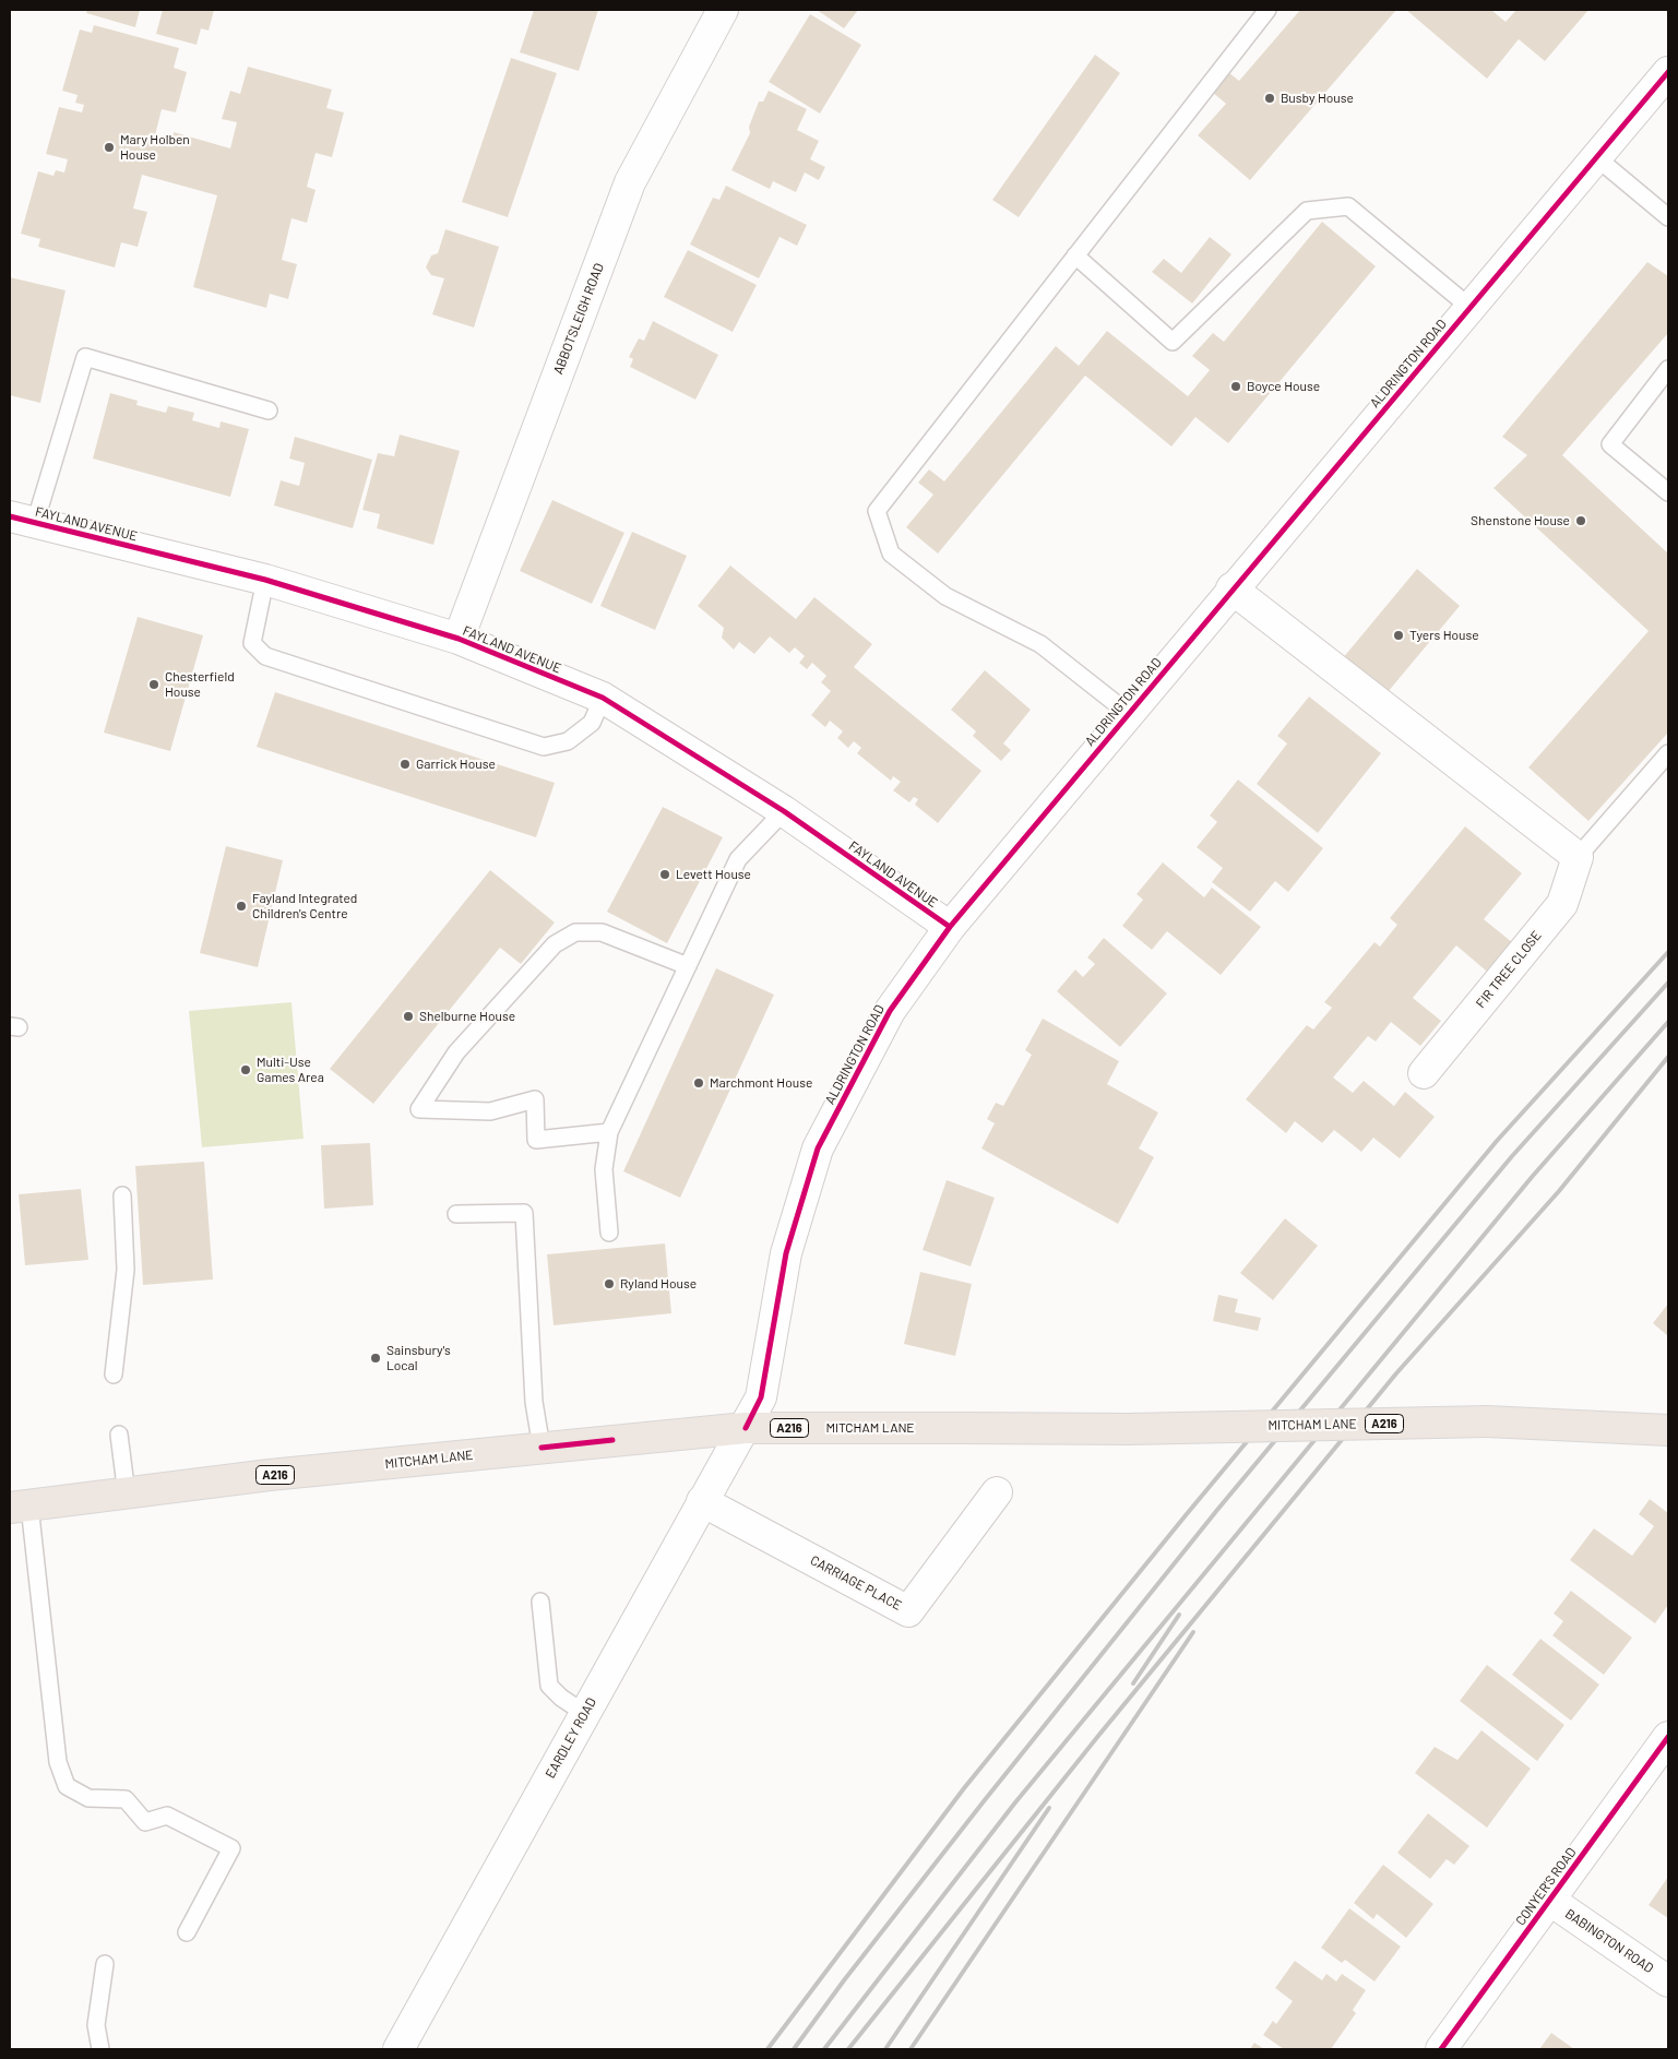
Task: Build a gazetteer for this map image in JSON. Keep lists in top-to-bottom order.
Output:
{
  "streets": {
    "main road": ["A216", "MITCHAM LANE"],
    "street": [
      "ABBOTSLEIGH ROAD",
      "ALDRINGTON ROAD",
      "FAYLAND AVENUE",
      "FIR TREE CLOSE",
      "CARRIAGE PLACE",
      "EARDLEY ROAD",
      "CONYER'S ROAD",
      "BABINGTON ROAD"
    ]
  },
  "crossings": [
    ["ABBOTSLEIGH ROAD", "FAYLAND AVENUE"],
    ["ALDRINGTON ROAD", "FAYLAND AVENUE"],
    ["ALDRINGTON ROAD", "MITCHAM LANE"],
    ["ALDRINGTON ROAD", "EARDLEY ROAD"],
    ["MITCHAM LANE", "EARDLEY ROAD"],
    ["CARRIAGE PLACE", "EARDLEY ROAD"],
    ["CONYER'S ROAD", "BABINGTON ROAD"]
  ],
  "places": [
    "Busby House",
    "Mary Holben House",
    "Boyce House",
    "Shenstone House",
    "Tyers House",
    "Chesterfield House",
    "Garrick House",
    "Levett House",
    "Fayland Integrated Children's Centre",
    "Shelburne House",
    "Multi-Use Games Area",
    "Marchmont House",
    "Ryland House",
    "Sainsbury's Local"
  ]
}
